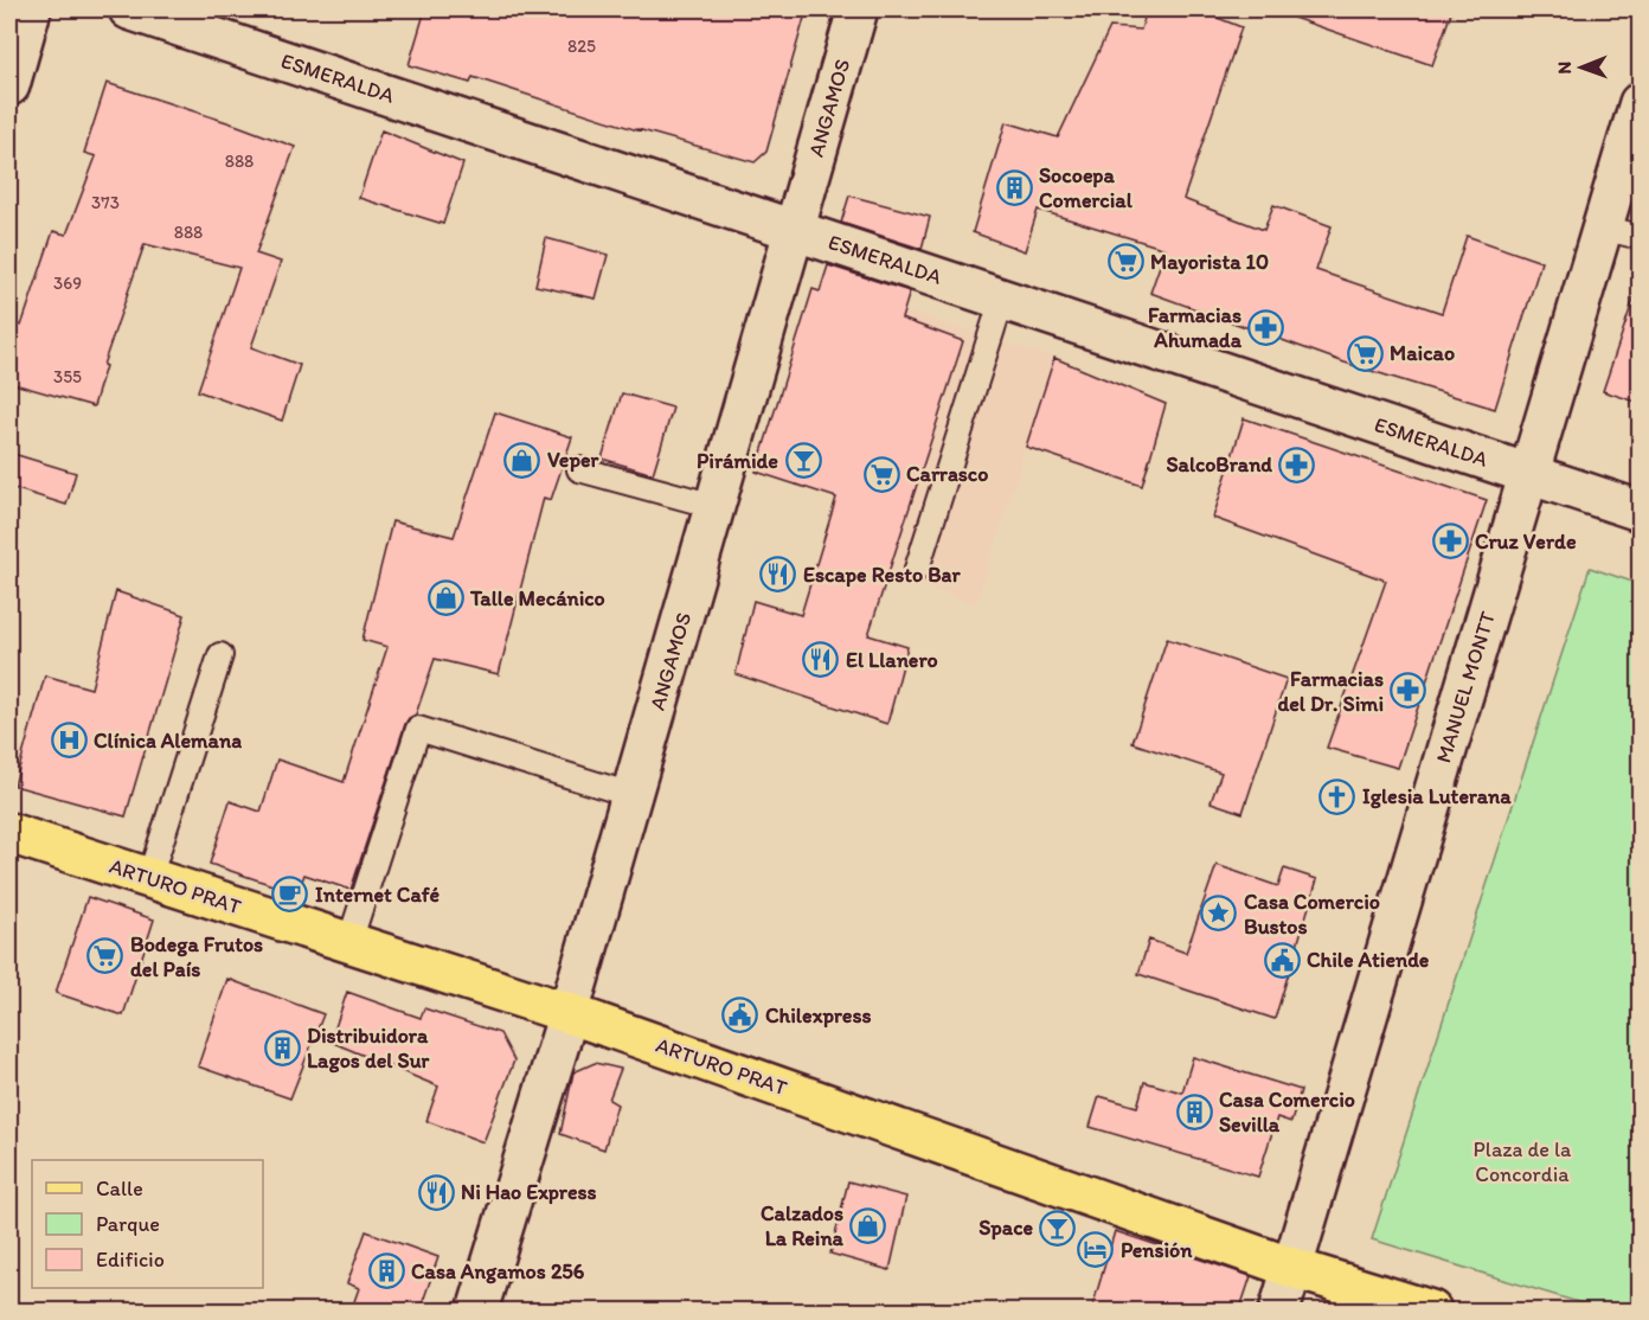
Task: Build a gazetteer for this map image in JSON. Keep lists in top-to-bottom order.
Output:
{
  "streets": {
    "main road": ["ARTURO PRAT"],
    "street": ["ESMERALDA", "ANGAMOS", "MANUEL MONTT"]
  },
  "crossings": [
    ["ESMERALDA", "ANGAMOS"],
    ["ESMERALDA", "MANUEL MONTT"],
    ["ANGAMOS", "ARTURO PRAT"],
    ["MANUEL MONTT", "ARTURO PRAT"]
  ],
  "parks": ["Plaza de la Concordia"],
  "places": {
    "building": [
      "Socoepa Comercial",
      "Distribuidora Lagos del Sur",
      "Casa Comercio Sevilla",
      "Casa Angamos 256"
    ],
    "supermarket": [
      "Mayorista 10",
      "Maicao",
      "Carrasco",
      "Bodega Frutos del País"
    ],
    "pharmacy": [
      "Farmacias Ahumada",
      "SalcoBrand",
      "Cruz Verde",
      "Farmacias del Dr. Simi"
    ],
    "shop": ["Veper", "Talle Mecánico", "Calzados La Reina"],
    "bar": ["Pirámide", "Space"],
    "restaurant": ["Escape Resto Bar", "El Llanero", "Ni Hao Express"],
    "hospital": ["Clínica Alemana"],
    "church": ["Iglesia Luterana"],
    "cafe": ["Internet Café"],
    "place": ["Casa Comercio Bustos"],
    "public building": ["Chile Atiende", "Chilexpress"],
    "hotel": ["Pensión"]
  },
  "house_numbers": [
    "825",
    "888",
    "373",
    "888",
    "369",
    "355"
  ],
  "legend": ["Calle", "Parque", "Edificio"],
  "north": "left"
}
